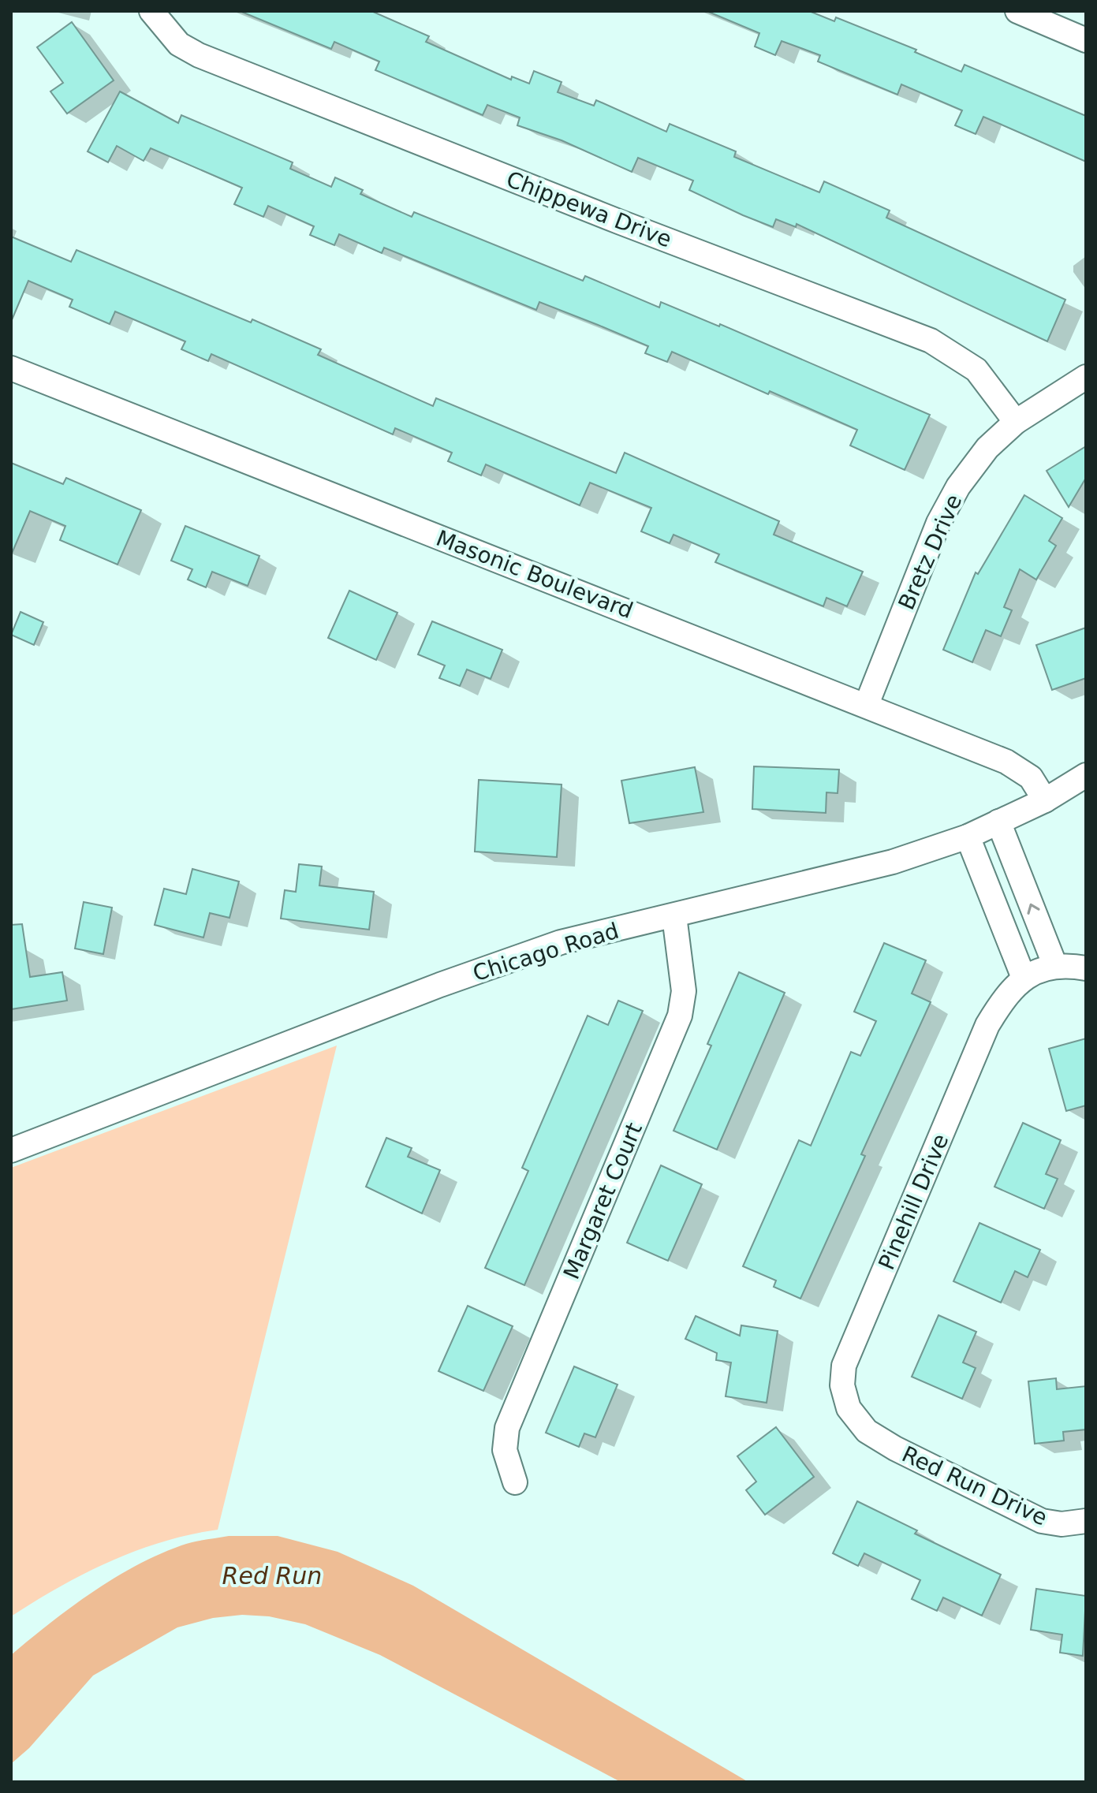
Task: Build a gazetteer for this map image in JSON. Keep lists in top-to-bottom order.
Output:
{
  "streets": {
    "street": [
      "Chippewa Drive",
      "Bretz Drive",
      "Masonic Boulevard",
      "Chicago Road",
      "Margaret Court",
      "Pinehill Drive",
      "Red Run Drive"
    ]
  },
  "crossings": [
    ["Chippewa Drive", "Bretz Drive"],
    ["Bretz Drive", "Masonic Boulevard"],
    ["Masonic Boulevard", "Chicago Road"],
    ["Chicago Road", "Margaret Court"],
    ["Pinehill Drive", "Red Run Drive"]
  ],
  "water": ["Red Run"]
}
